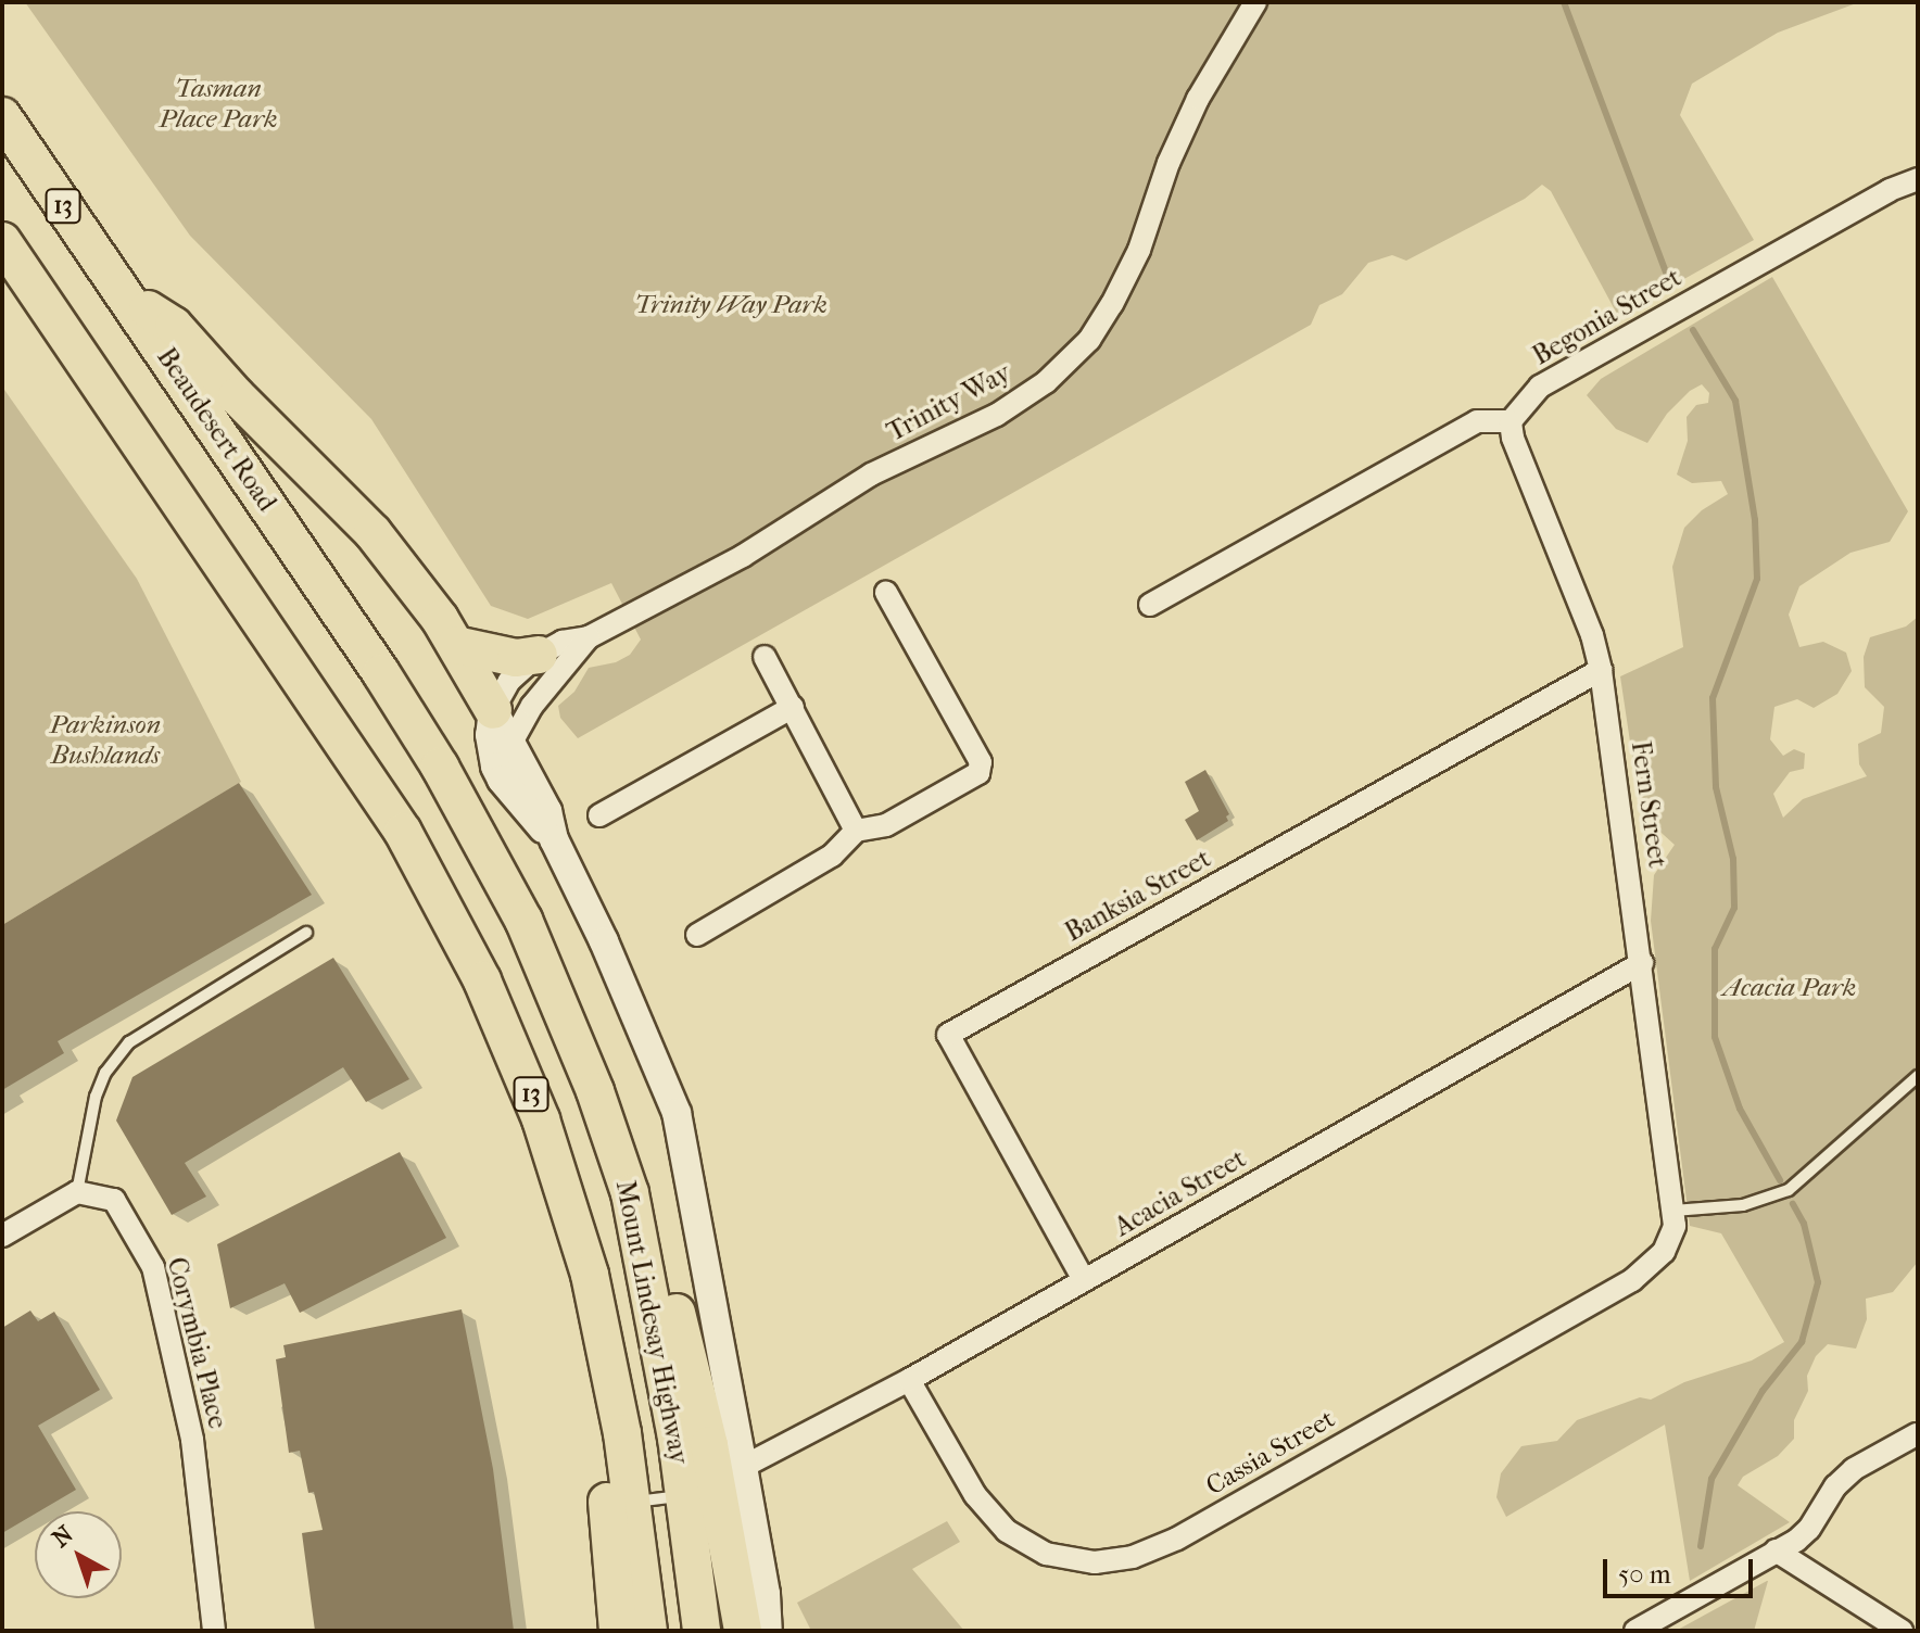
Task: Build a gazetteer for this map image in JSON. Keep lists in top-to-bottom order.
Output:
{
  "streets": {
    "highway": ["13", "Beaudesert Road", "Mount Lindesay Highway"],
    "street": [
      "Begonia Street",
      "Trinity Way",
      "Fern Street",
      "Banksia Street",
      "Acacia Street",
      "Corymbia Place",
      "Cassia Street"
    ]
  },
  "crossings": [
    ["Begonia Street", "Fern Street"],
    ["Beaudesert Road", "Mount Lindesay Highway"],
    ["Fern Street", "Banksia Street"],
    ["Fern Street", "Acacia Street"],
    ["Fern Street", "Cassia Street"],
    ["Banksia Street", "Acacia Street"],
    ["Acacia Street", "Cassia Street"]
  ],
  "parks": [
    "Tasman Place Park",
    "Trinity Way Park",
    "Parkinson Bushlands",
    "Acacia Park"
  ],
  "scale_bar": "50 m",
  "north": "top left"
}
